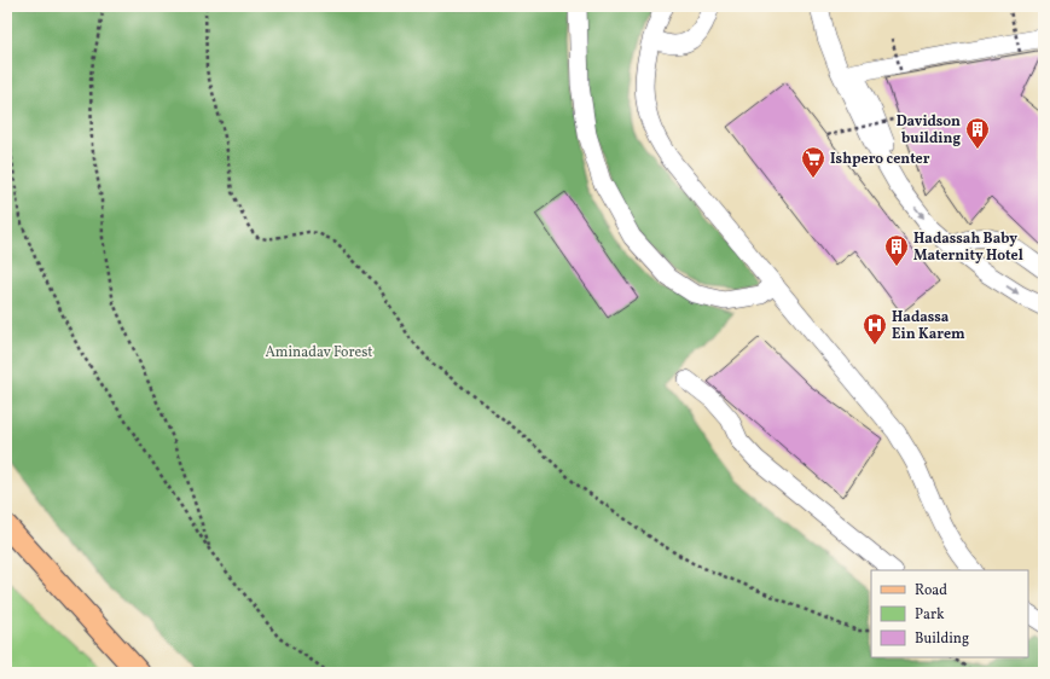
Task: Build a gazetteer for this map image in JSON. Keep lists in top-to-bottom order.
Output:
{
  "parks": ["Aminadav Forest"],
  "places": {
    "building": ["Davidson building", "Hadassah Baby Maternity Hotel"],
    "supermarket": ["Ishpero center"],
    "hospital": ["Hadassa Ein Karem"]
  },
  "legend": ["Road", "Park", "Building"]
}
